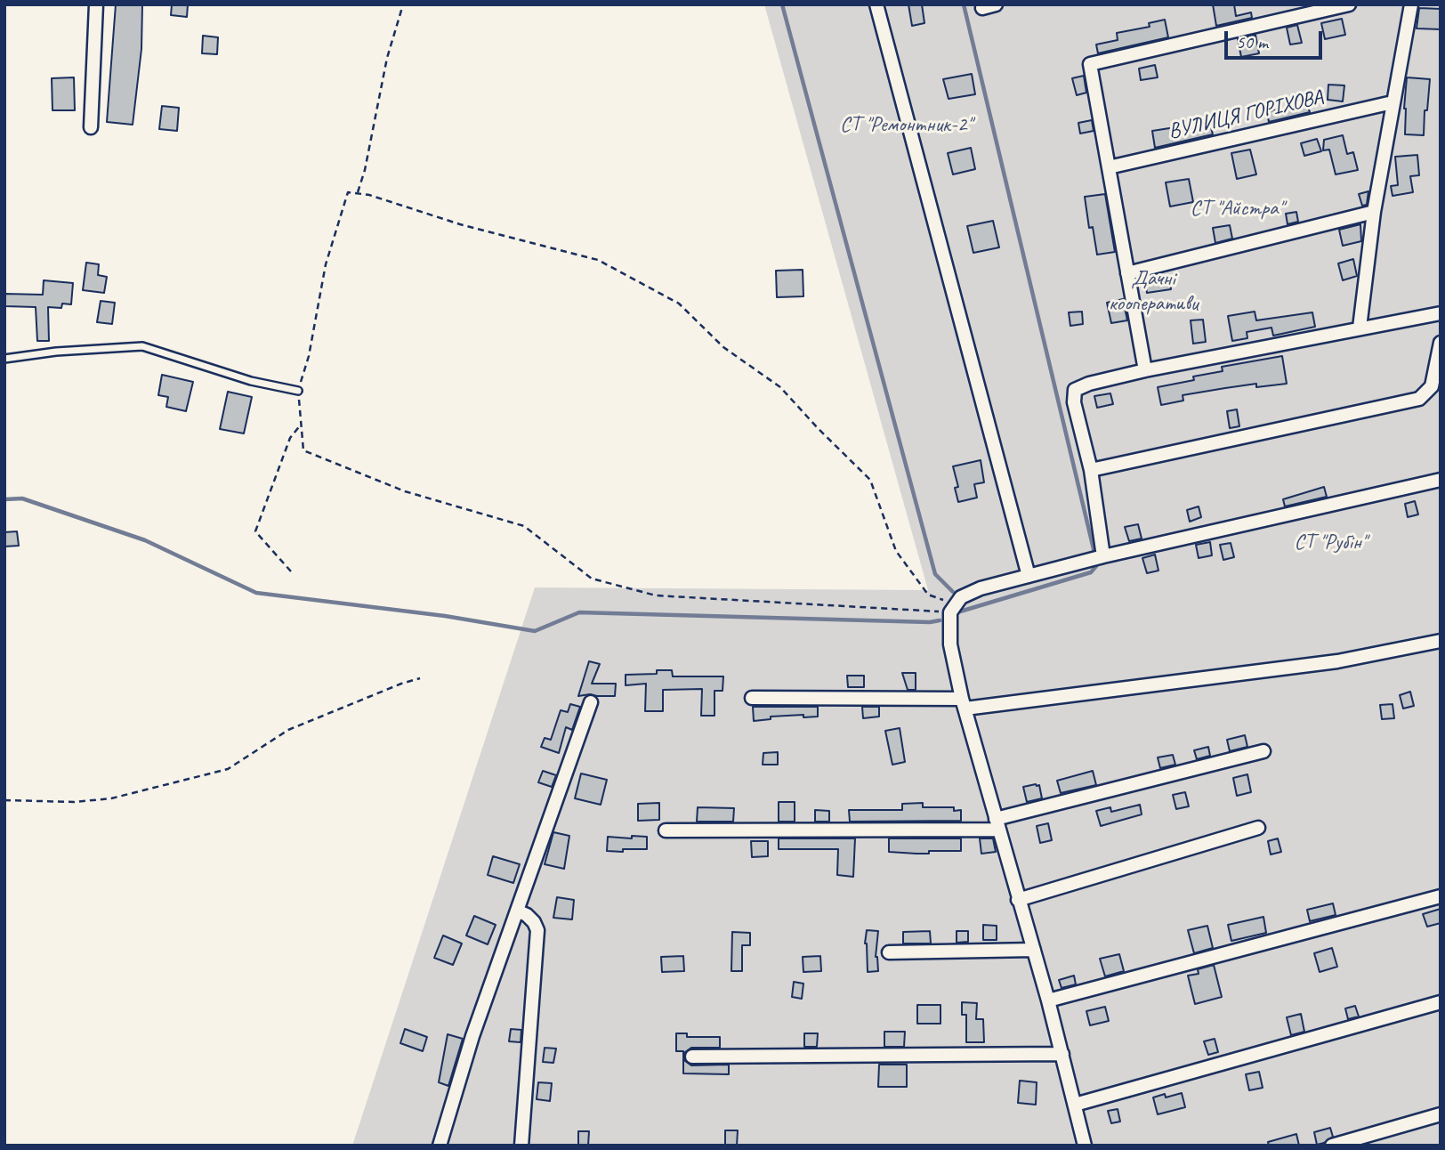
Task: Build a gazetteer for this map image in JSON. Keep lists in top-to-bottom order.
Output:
{
  "streets": {
    "street": ["ВУЛИЦЯ ГОРІХОВА"]
  },
  "parks": [
    "СТ \"Ремонтник-2\"",
    "СТ \"Айстра\"",
    "Дачні кооперативи",
    "СТ \"Рубін\""
  ],
  "scale_bar": "50 m"
}
